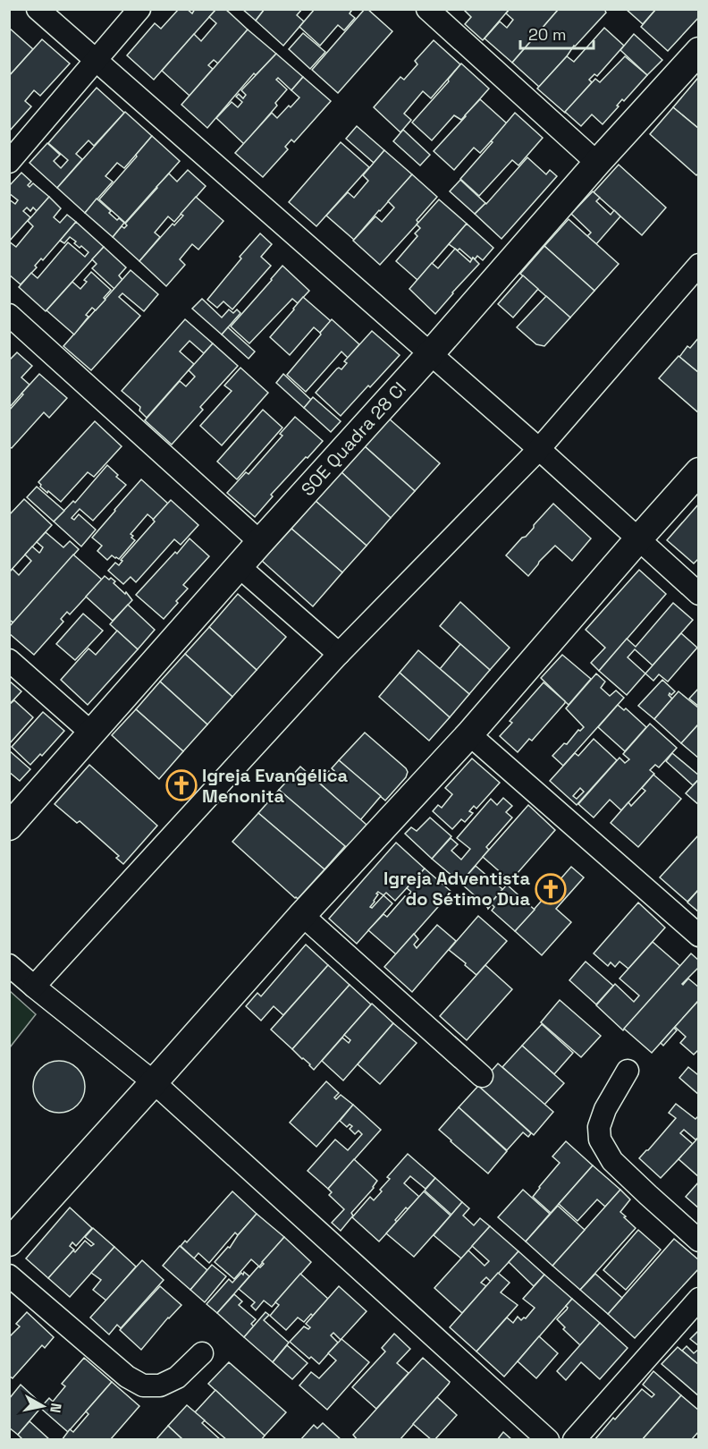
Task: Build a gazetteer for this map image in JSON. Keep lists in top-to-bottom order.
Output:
{
  "streets": {
    "street": ["SOE Quadra 28 CI"]
  },
  "places": {
    "church": ["Igreja Evangélica Menonita", "Igreja Adventista do Sétimo Dua"]
  },
  "scale_bar": "20 m",
  "north": "right"
}
